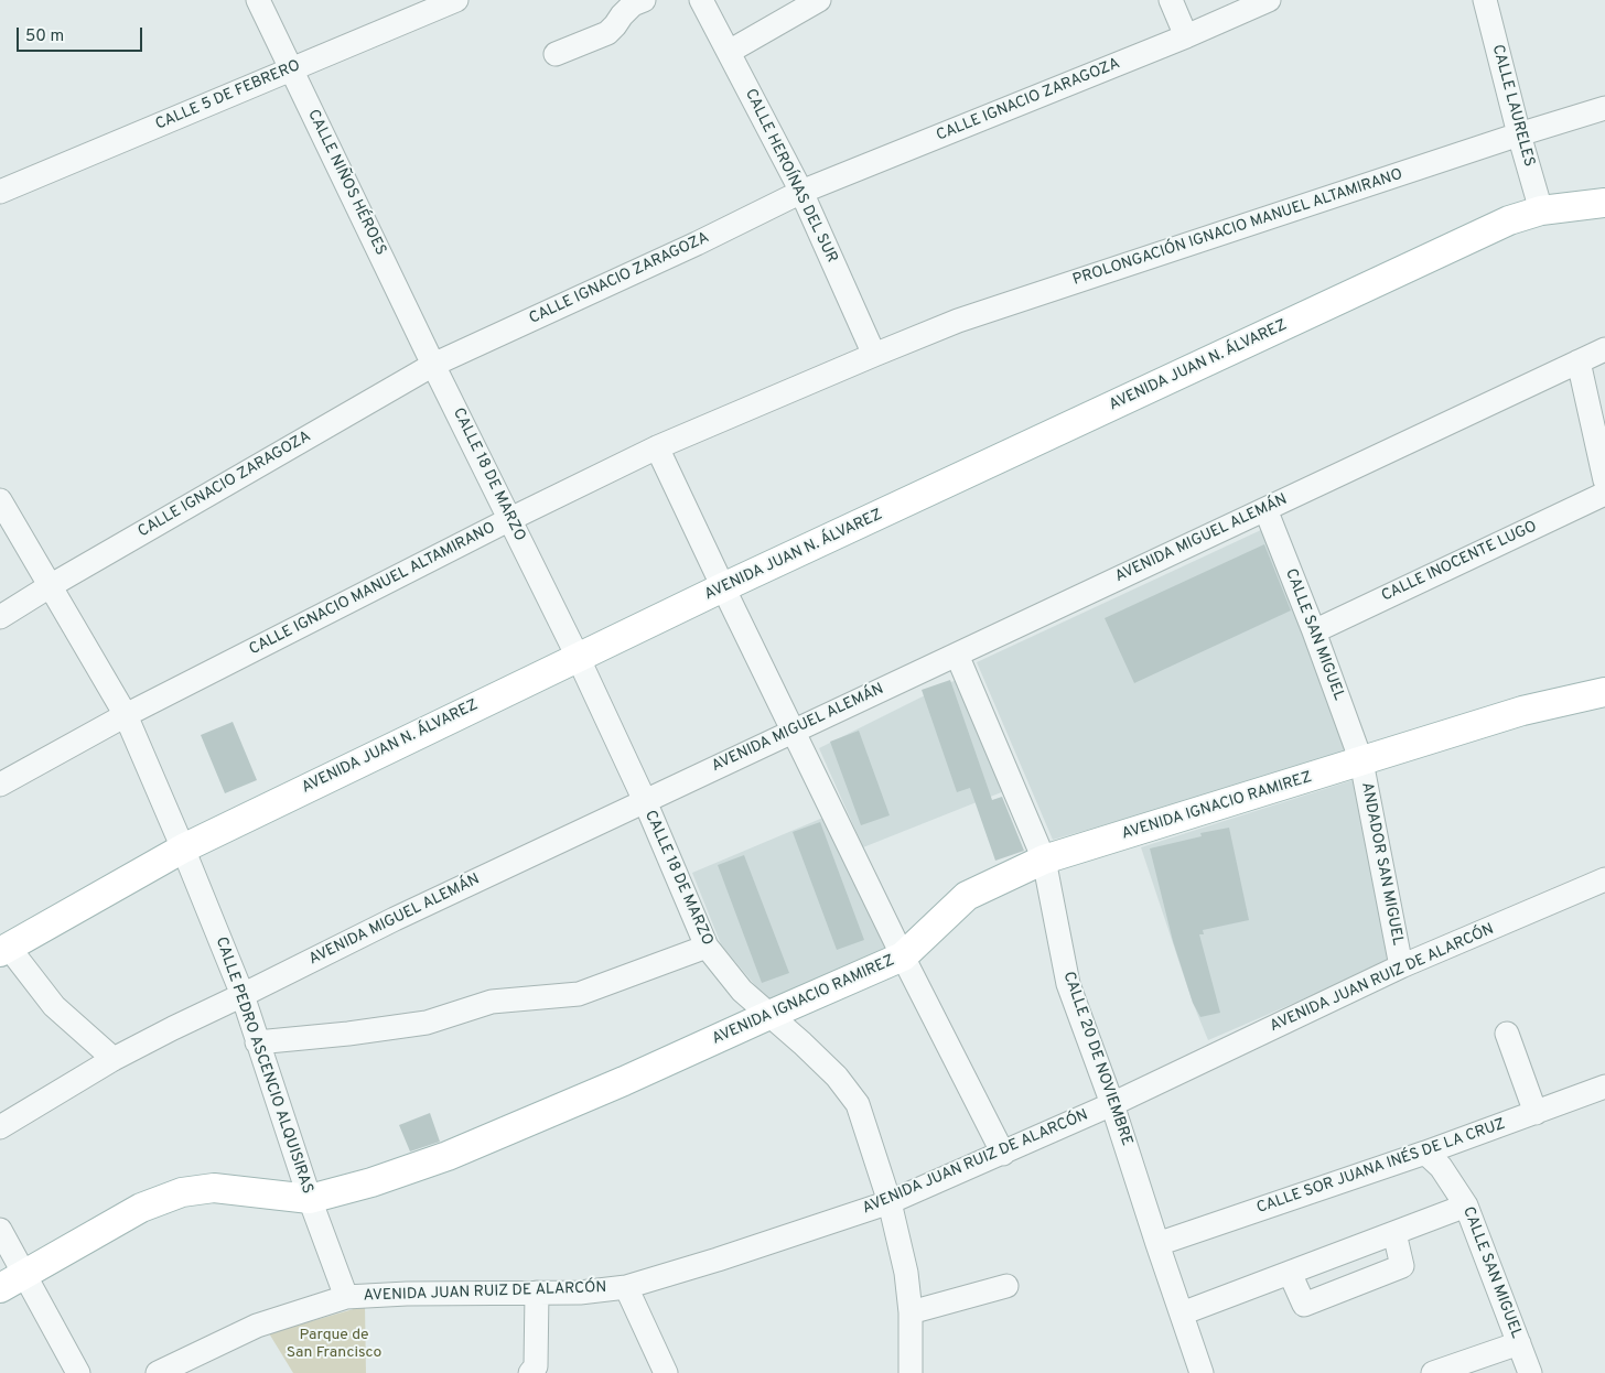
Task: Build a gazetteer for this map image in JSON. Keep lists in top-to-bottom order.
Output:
{
  "streets": {
    "main road": ["AVENIDA JUAN N. ÁLVAREZ", "AVENIDA IGNACIO RAMIREZ"],
    "street": [
      "CALLE 5 DE FEBRERO",
      "CALLE IGNACIO ZARAGOZA",
      "CALLE LAURELES",
      "CALLE HEROÍNAS DEL SUR",
      "CALLE NIÑOS HÉROES",
      "PROLONGACIÓN IGNACIO MANUEL ALTAMIRANO",
      "CALLE 18 DE MARZO",
      "AVENIDA MIGUEL ALEMÁN",
      "CALLE INOCENTE LUGO",
      "CALLE IGNACIO MANUEL ALTAMIRANO",
      "CALLE SAN MIGUEL",
      "ANDADOR SAN MIGUEL",
      "AVENIDA JUAN RUIZ DE ALARCÓN",
      "CALLE 20 DE NOVIEMBRE",
      "CALLE PEDRO ASCENCIO ALQUISIRAS",
      "CALLE SOR JUANA INÉS DE LA CRUZ"
    ]
  },
  "crossings": [
    ["CALLE 5 DE FEBRERO", "CALLE NIÑOS HÉROES"],
    ["CALLE IGNACIO ZARAGOZA", "CALLE HEROÍNAS DEL SUR"],
    ["CALLE IGNACIO ZARAGOZA", "CALLE NIÑOS HÉROES"],
    ["CALLE IGNACIO ZARAGOZA", "CALLE 18 DE MARZO"],
    ["CALLE IGNACIO ZARAGOZA", "CALLE PEDRO ASCENCIO ALQUISIRAS"],
    ["CALLE LAURELES", "PROLONGACIÓN IGNACIO MANUEL ALTAMIRANO"],
    ["CALLE LAURELES", "AVENIDA JUAN N. ÁLVAREZ"],
    ["CALLE HEROÍNAS DEL SUR", "PROLONGACIÓN IGNACIO MANUEL ALTAMIRANO"],
    ["CALLE HEROÍNAS DEL SUR", "CALLE IGNACIO MANUEL ALTAMIRANO"],
    ["CALLE NIÑOS HÉROES", "CALLE 18 DE MARZO"],
    ["PROLONGACIÓN IGNACIO MANUEL ALTAMIRANO", "CALLE IGNACIO MANUEL ALTAMIRANO"],
    ["AVENIDA JUAN N. ÁLVAREZ", "CALLE 18 DE MARZO"],
    ["AVENIDA JUAN N. ÁLVAREZ", "CALLE PEDRO ASCENCIO ALQUISIRAS"],
    ["CALLE 18 DE MARZO", "AVENIDA MIGUEL ALEMÁN"],
    ["CALLE 18 DE MARZO", "CALLE IGNACIO MANUEL ALTAMIRANO"],
    ["CALLE 18 DE MARZO", "AVENIDA IGNACIO RAMIREZ"],
    ["CALLE 18 DE MARZO", "AVENIDA JUAN RUIZ DE ALARCÓN"],
    ["AVENIDA MIGUEL ALEMÁN", "CALLE SAN MIGUEL"],
    ["AVENIDA MIGUEL ALEMÁN", "CALLE 20 DE NOVIEMBRE"],
    ["AVENIDA MIGUEL ALEMÁN", "CALLE PEDRO ASCENCIO ALQUISIRAS"],
    ["CALLE INOCENTE LUGO", "CALLE SAN MIGUEL"],
    ["CALLE IGNACIO MANUEL ALTAMIRANO", "CALLE PEDRO ASCENCIO ALQUISIRAS"],
    ["CALLE SAN MIGUEL", "AVENIDA IGNACIO RAMIREZ"],
    ["CALLE SAN MIGUEL", "ANDADOR SAN MIGUEL"],
    ["CALLE SAN MIGUEL", "CALLE SOR JUANA INÉS DE LA CRUZ"],
    ["AVENIDA IGNACIO RAMIREZ", "ANDADOR SAN MIGUEL"],
    ["AVENIDA IGNACIO RAMIREZ", "CALLE 20 DE NOVIEMBRE"],
    ["AVENIDA IGNACIO RAMIREZ", "CALLE PEDRO ASCENCIO ALQUISIRAS"],
    ["ANDADOR SAN MIGUEL", "AVENIDA JUAN RUIZ DE ALARCÓN"],
    ["AVENIDA JUAN RUIZ DE ALARCÓN", "CALLE 20 DE NOVIEMBRE"],
    ["AVENIDA JUAN RUIZ DE ALARCÓN", "CALLE PEDRO ASCENCIO ALQUISIRAS"],
    ["CALLE 20 DE NOVIEMBRE", "CALLE SOR JUANA INÉS DE LA CRUZ"]
  ],
  "parks": ["Parque de San Francisco"],
  "scale_bar": "50 m"
}
